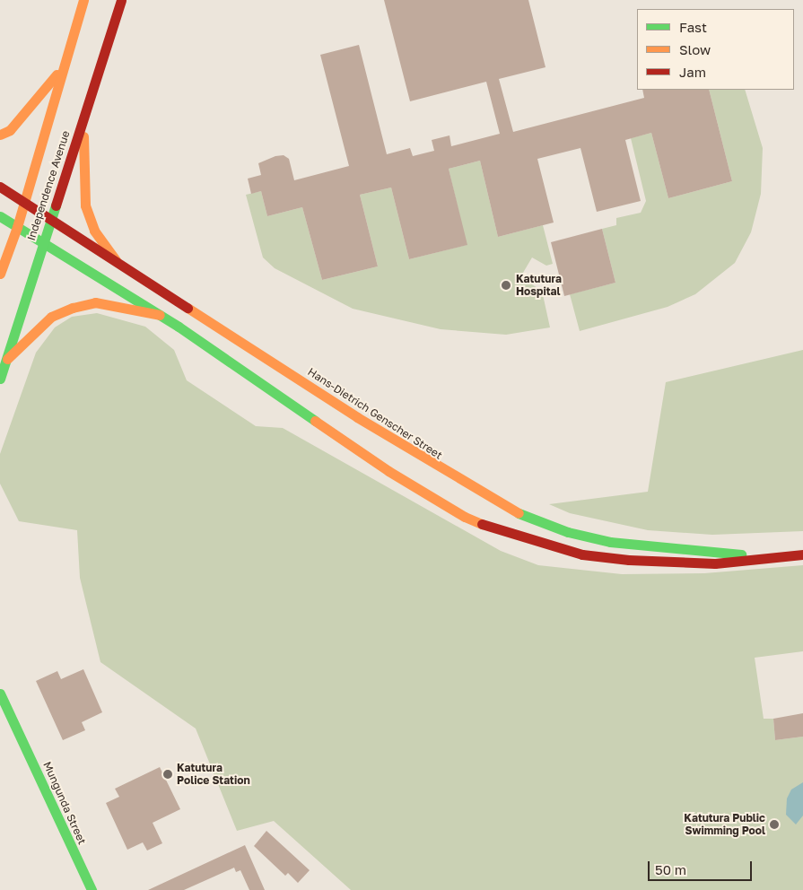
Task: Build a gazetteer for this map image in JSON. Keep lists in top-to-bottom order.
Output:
{
  "streets": {
    "street": ["Independence Avenue", "Hans-Dietrich Genscher Street", "Mungunda Street"]
  },
  "crossings": [
    ["Independence Avenue", "Hans-Dietrich Genscher Street"]
  ],
  "places": ["Katutura Hospital", "Katutura Police Station", "Katutura Public Swimming Pool"],
  "legend": ["Fast", "Slow", "Jam"],
  "scale_bar": "50 m"
}
